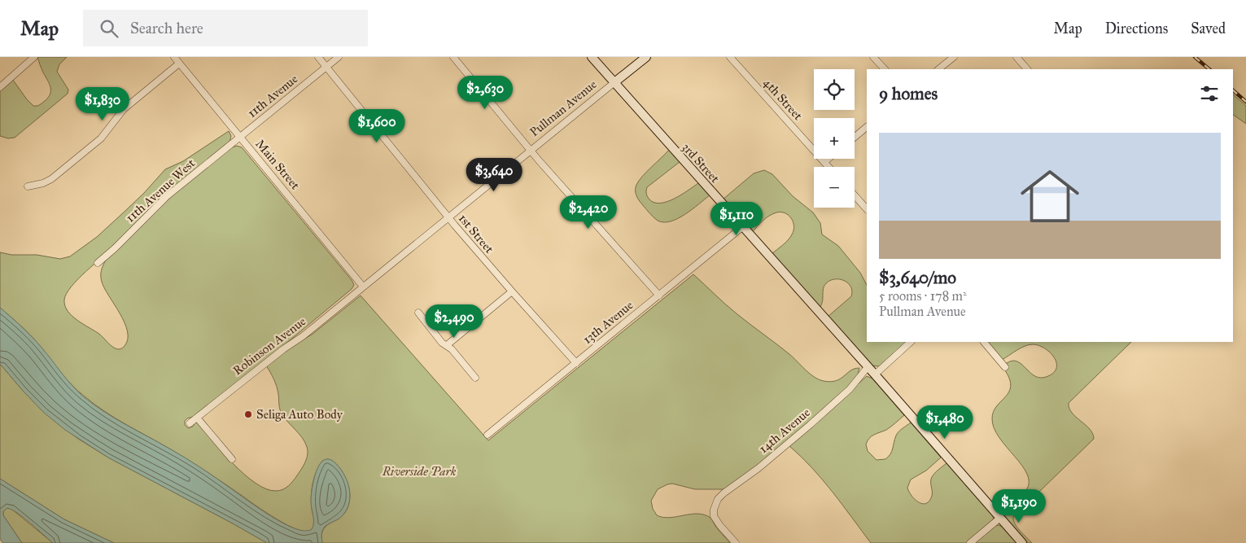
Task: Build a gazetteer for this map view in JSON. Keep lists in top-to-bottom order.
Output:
{
  "streets": {
    "street": [
      "11th Avenue",
      "4th Street",
      "Pullman Avenue",
      "3rd Street",
      "Main Street",
      "11th Avenue West",
      "1st Street",
      "13th Avenue",
      "Robinson Avenue",
      "14th Avenue"
    ]
  },
  "crossings": [
    ["11th Avenue", "Main Street"],
    ["11th Avenue", "11th Avenue West"],
    ["11th Avenue", "1st Street"],
    ["Pullman Avenue", "3rd Street"],
    ["Pullman Avenue", "Main Street"],
    ["Pullman Avenue", "1st Street"],
    ["Pullman Avenue", "Robinson Avenue"],
    ["3rd Street", "13th Avenue"],
    ["3rd Street", "14th Avenue"],
    ["Main Street", "11th Avenue West"],
    ["Main Street", "Robinson Avenue"],
    ["1st Street", "13th Avenue"]
  ],
  "parks": ["Riverside Park"],
  "places": ["Seliga Auto Body"],
  "page": {
    "header": "Map",
    "search": "Search here",
    "nav": ["Map", "Directions", "Saved"],
    "map_buttons": ["+", "−"],
    "heading": "9 homes",
    "price": [
      "$2,630",
      "$1,830",
      "$1,600",
      "$3,640",
      "$2,420",
      "$1,110",
      "$2,490",
      "$1,480",
      "$1,190"
    ],
    "list": [
      {
        "name": "$3,640/mo",
        "note": "5 rooms · 178 m² · Pullman Avenue"
      }
    ]
  }
}
